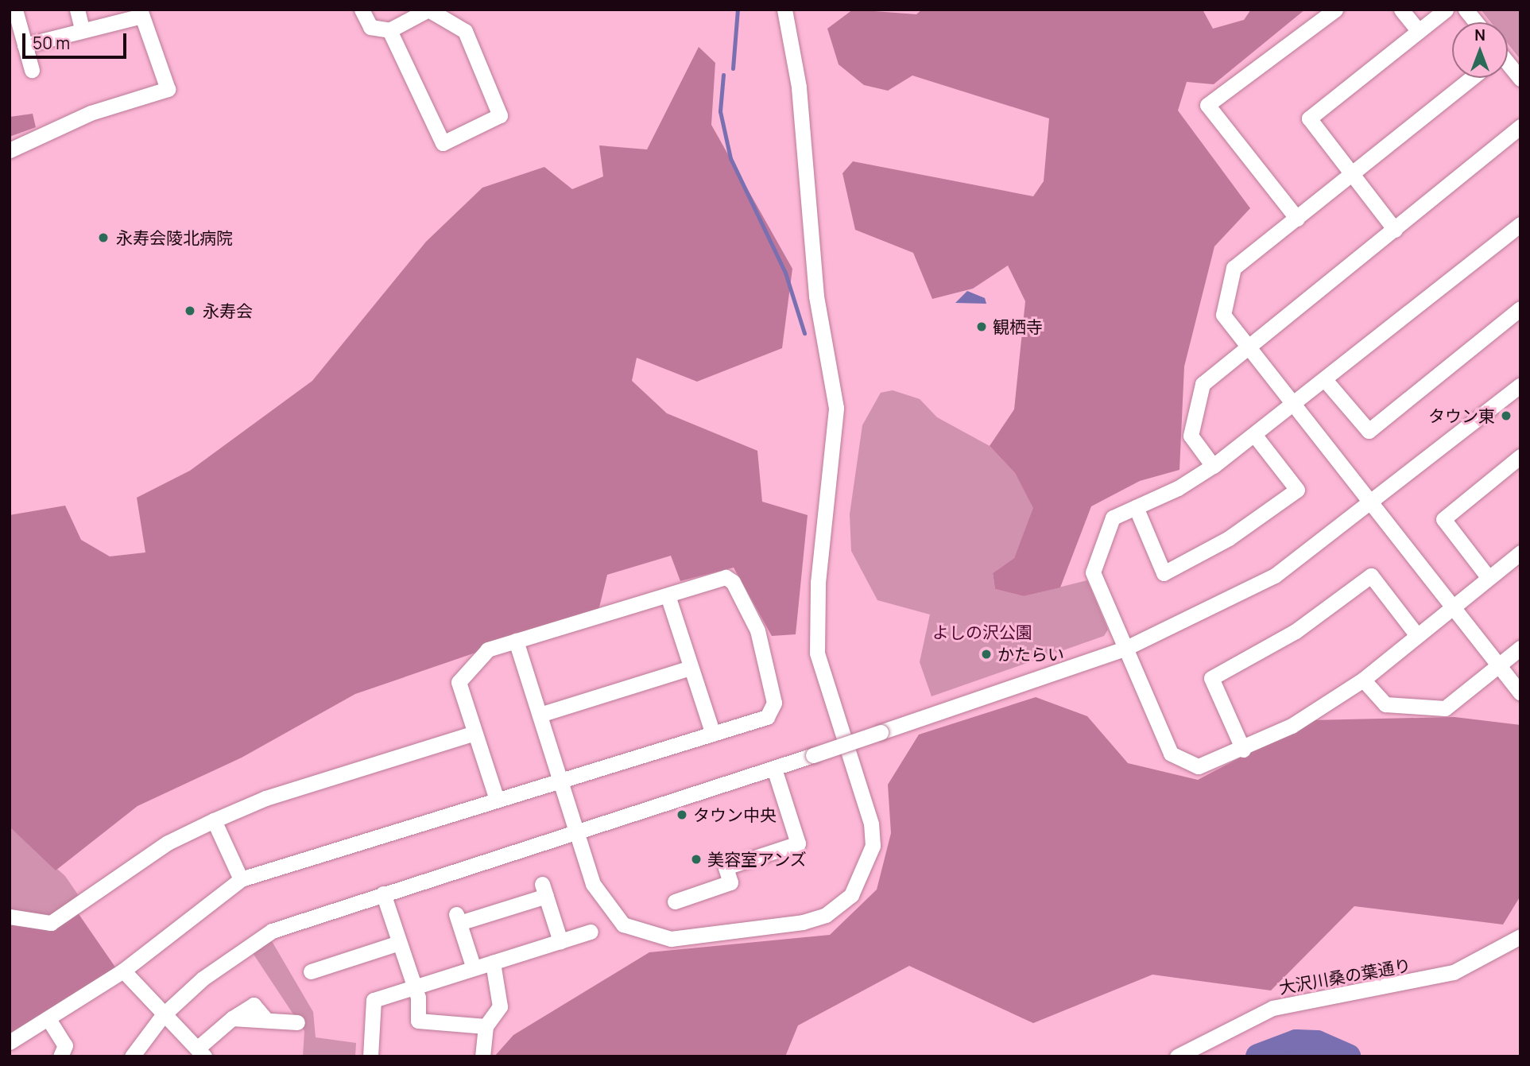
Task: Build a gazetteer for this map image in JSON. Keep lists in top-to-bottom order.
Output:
{
  "streets": {
    "street": ["大沢川桑の葉通り"]
  },
  "parks": ["よしの沢公園"],
  "places": [
    "永寿会陵北病院",
    "永寿会",
    "観栖寺",
    "タウン東",
    "かたらい",
    "タウン中央",
    "美容室アンズ"
  ],
  "scale_bar": "50 m",
  "north": "top"
}
